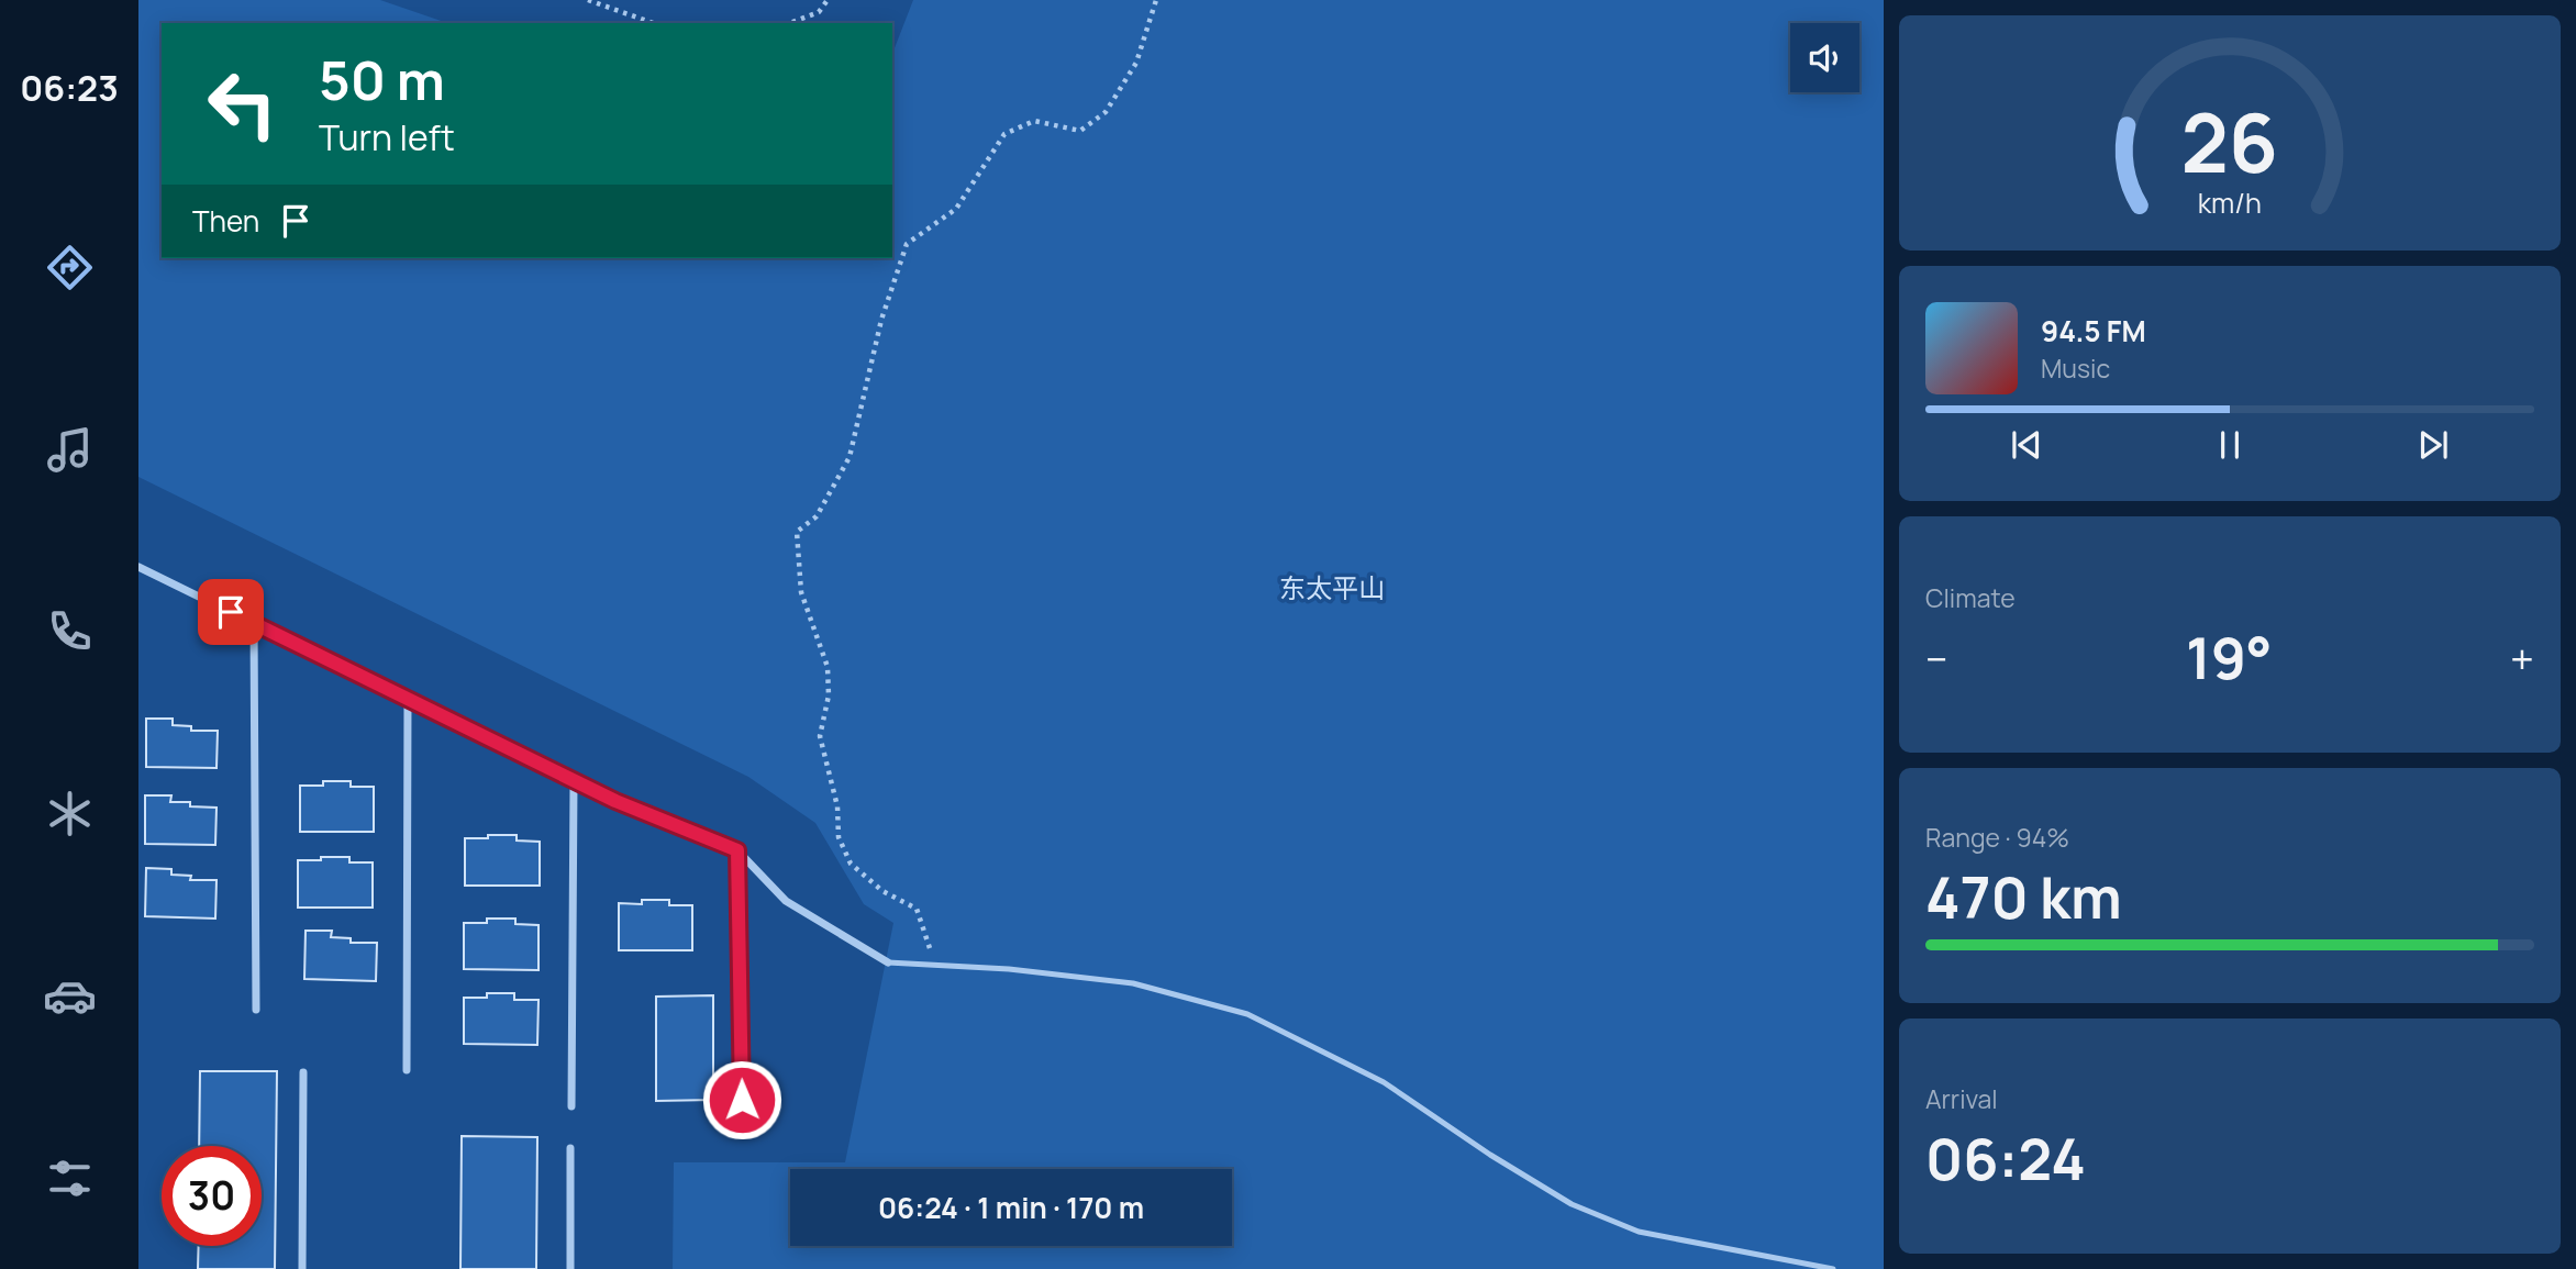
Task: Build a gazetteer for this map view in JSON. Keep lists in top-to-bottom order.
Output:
{
  "parks": ["东太平山"],
  "page": {
    "tabs": "06:23",
    "turn": ["50 m", "Turn left"],
    "then": "Then",
    "song": ["94.5 FM", "Music"],
    "tile": [
      "Climate",
      ["Range · 94%", "470 km"],
      ["Arrival", "06:24"]
    ],
    "heat": ["−", "19°", "+"],
    "limit": "30",
    "trip": "06:24 · 1 min · 170 m",
    "gauge": ["26", "km/h"]
  }
}
